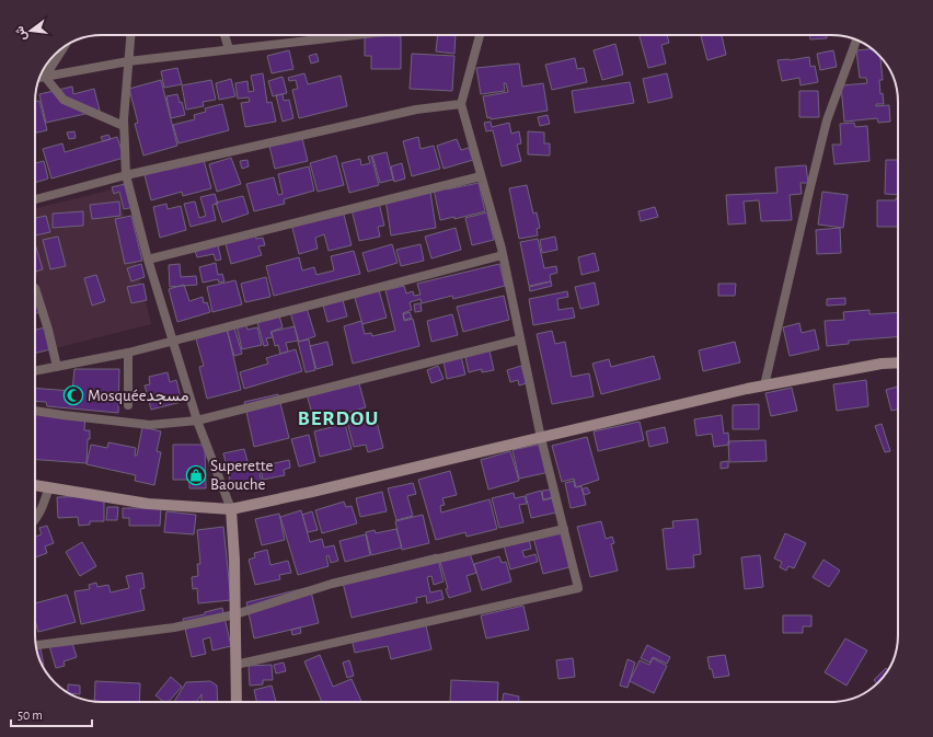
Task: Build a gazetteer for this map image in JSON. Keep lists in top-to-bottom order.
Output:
{
  "districts": ["BERDOU"],
  "places": {
    "mosque": ["Mosquéeمسجد"],
    "shop": ["Superette Baouche"]
  },
  "scale_bar": "50 m",
  "north": "left"
}
